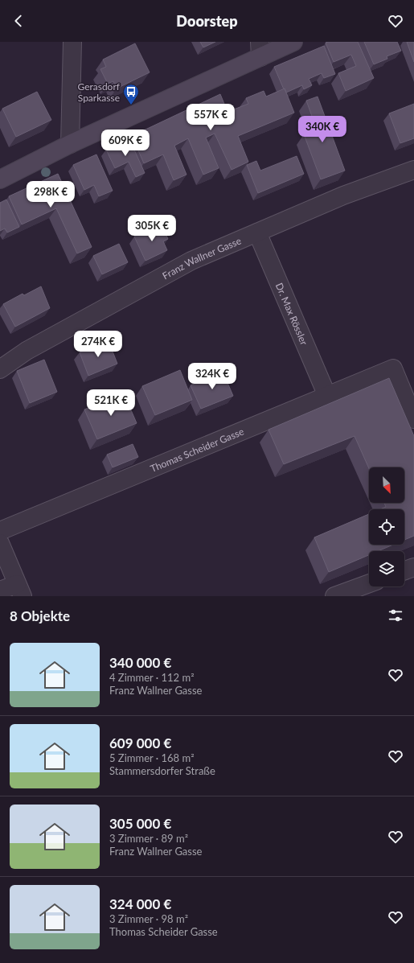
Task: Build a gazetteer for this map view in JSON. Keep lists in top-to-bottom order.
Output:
{
  "streets": {
    "street": ["Franz Wallner Gasse", "Dr. Max Rössler", "Thomas Scheider Gasse"]
  },
  "crossings": [
    ["Franz Wallner Gasse", "Dr. Max Rössler"],
    ["Dr. Max Rössler", "Thomas Scheider Gasse"]
  ],
  "places": {
    "bus stop": ["Gerasdorf Sparkasse"]
  },
  "north": "bottom right",
  "page": {
    "header": "Doorstep",
    "price": [
      "557K €",
      "340K €",
      "609K €",
      "298K €",
      "305K €",
      "274K €",
      "324K €",
      "521K €"
    ],
    "heading": "8 Objekte",
    "list": [
      {
        "name": "340 000 €",
        "note": "4 Zimmer · 112 m² · Franz Wallner Gasse"
      },
      {
        "name": "609 000 €",
        "note": "5 Zimmer · 168 m² · Stammersdorfer Straße"
      },
      {
        "name": "305 000 €",
        "note": "3 Zimmer · 89 m² · Franz Wallner Gasse"
      },
      {
        "name": "324 000 €",
        "note": "3 Zimmer · 98 m² · Thomas Scheider Gasse"
      }
    ]
  }
}
